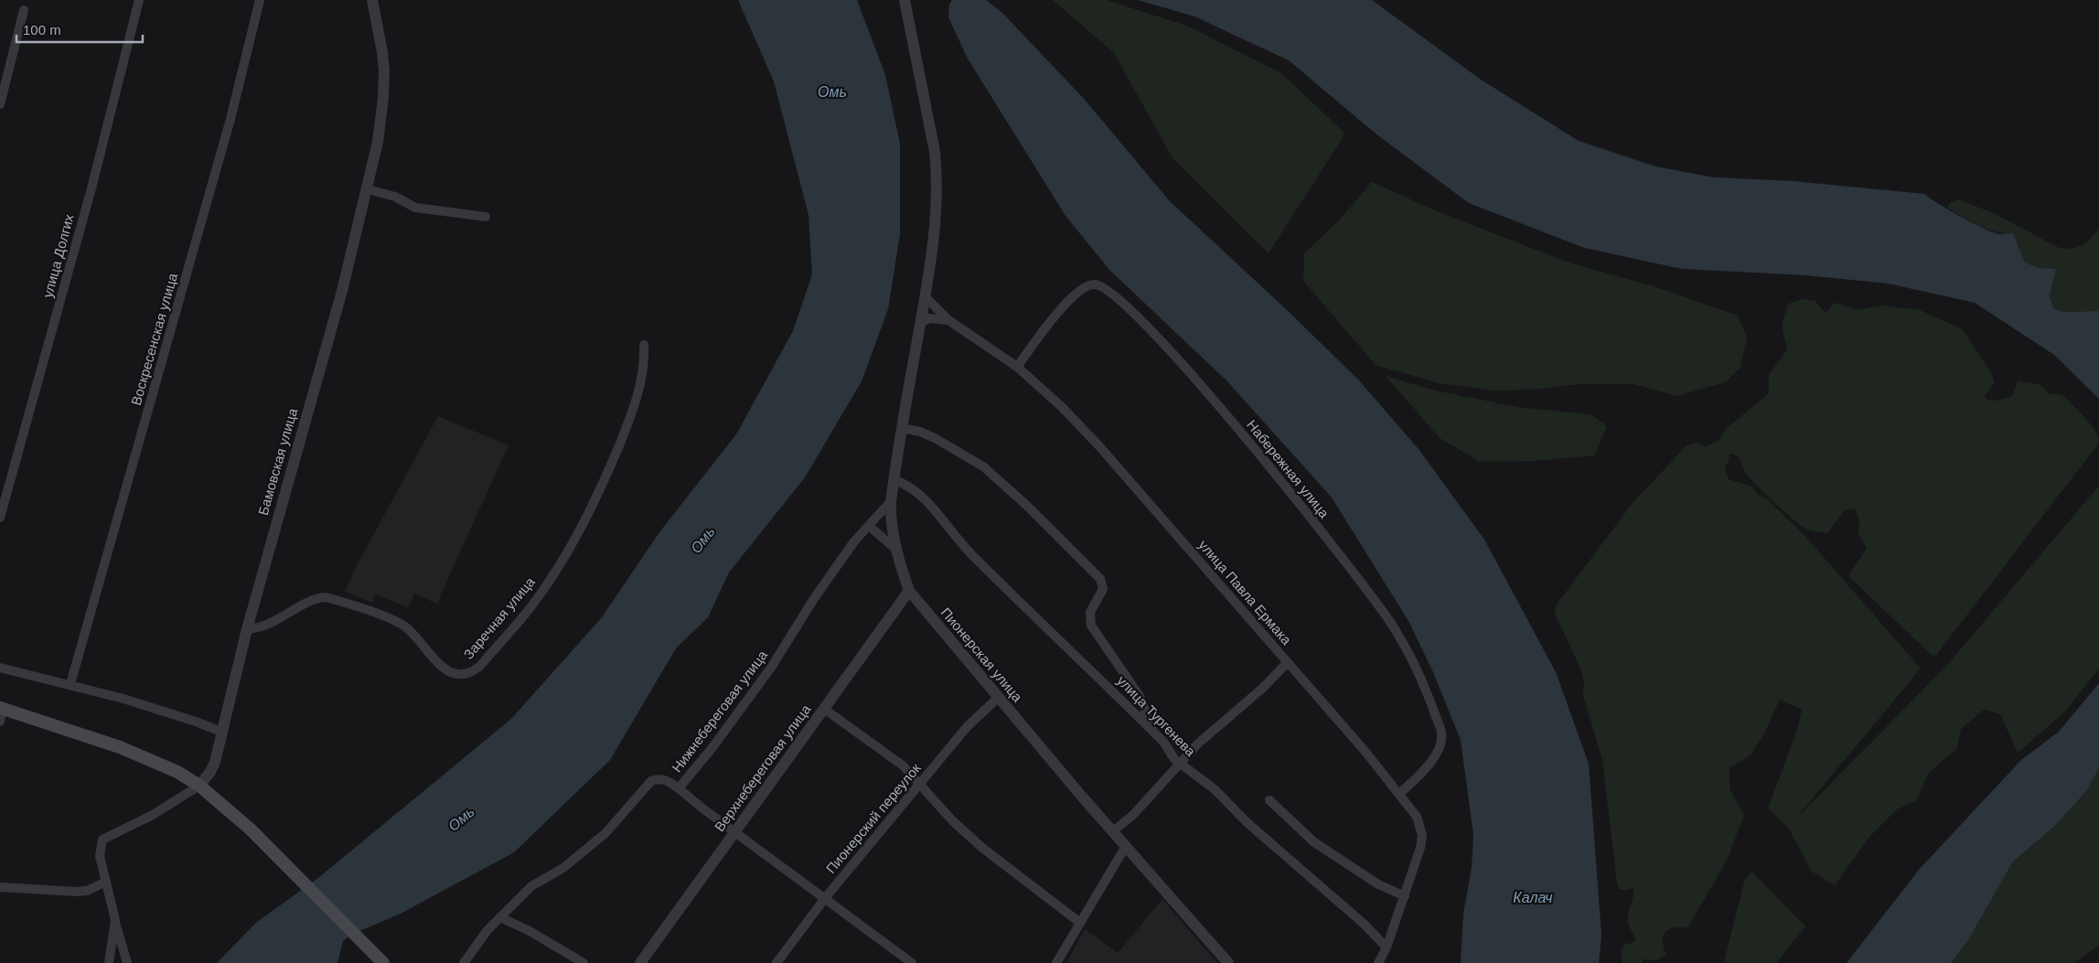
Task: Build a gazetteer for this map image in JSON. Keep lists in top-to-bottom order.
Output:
{
  "streets": {
    "street": [
      "улица Долгих",
      "Воскресенская улица",
      "Бамовская улица",
      "Набережная улица",
      "улица Павла Ермака",
      "Заречная улица",
      "Пионерская улица",
      "Нижнебереговая улица",
      "улица Тургенева",
      "Верхнебереговая улица",
      "Пионерский переулок"
    ]
  },
  "crossings": [
    ["Бамовская улица", "Заречная улица"],
    ["Набережная улица", "улица Павла Ермака"],
    ["улица Павла Ермака", "Пионерская улица"],
    ["улица Павла Ермака", "улица Тургенева"],
    ["Пионерская улица", "Нижнебереговая улица"],
    ["Пионерская улица", "улица Тургенева"],
    ["Пионерская улица", "Верхнебереговая улица"],
    ["Пионерская улица", "Пионерский переулок"]
  ],
  "water": ["Омь", "Калач"],
  "scale_bar": "100 m"
}
